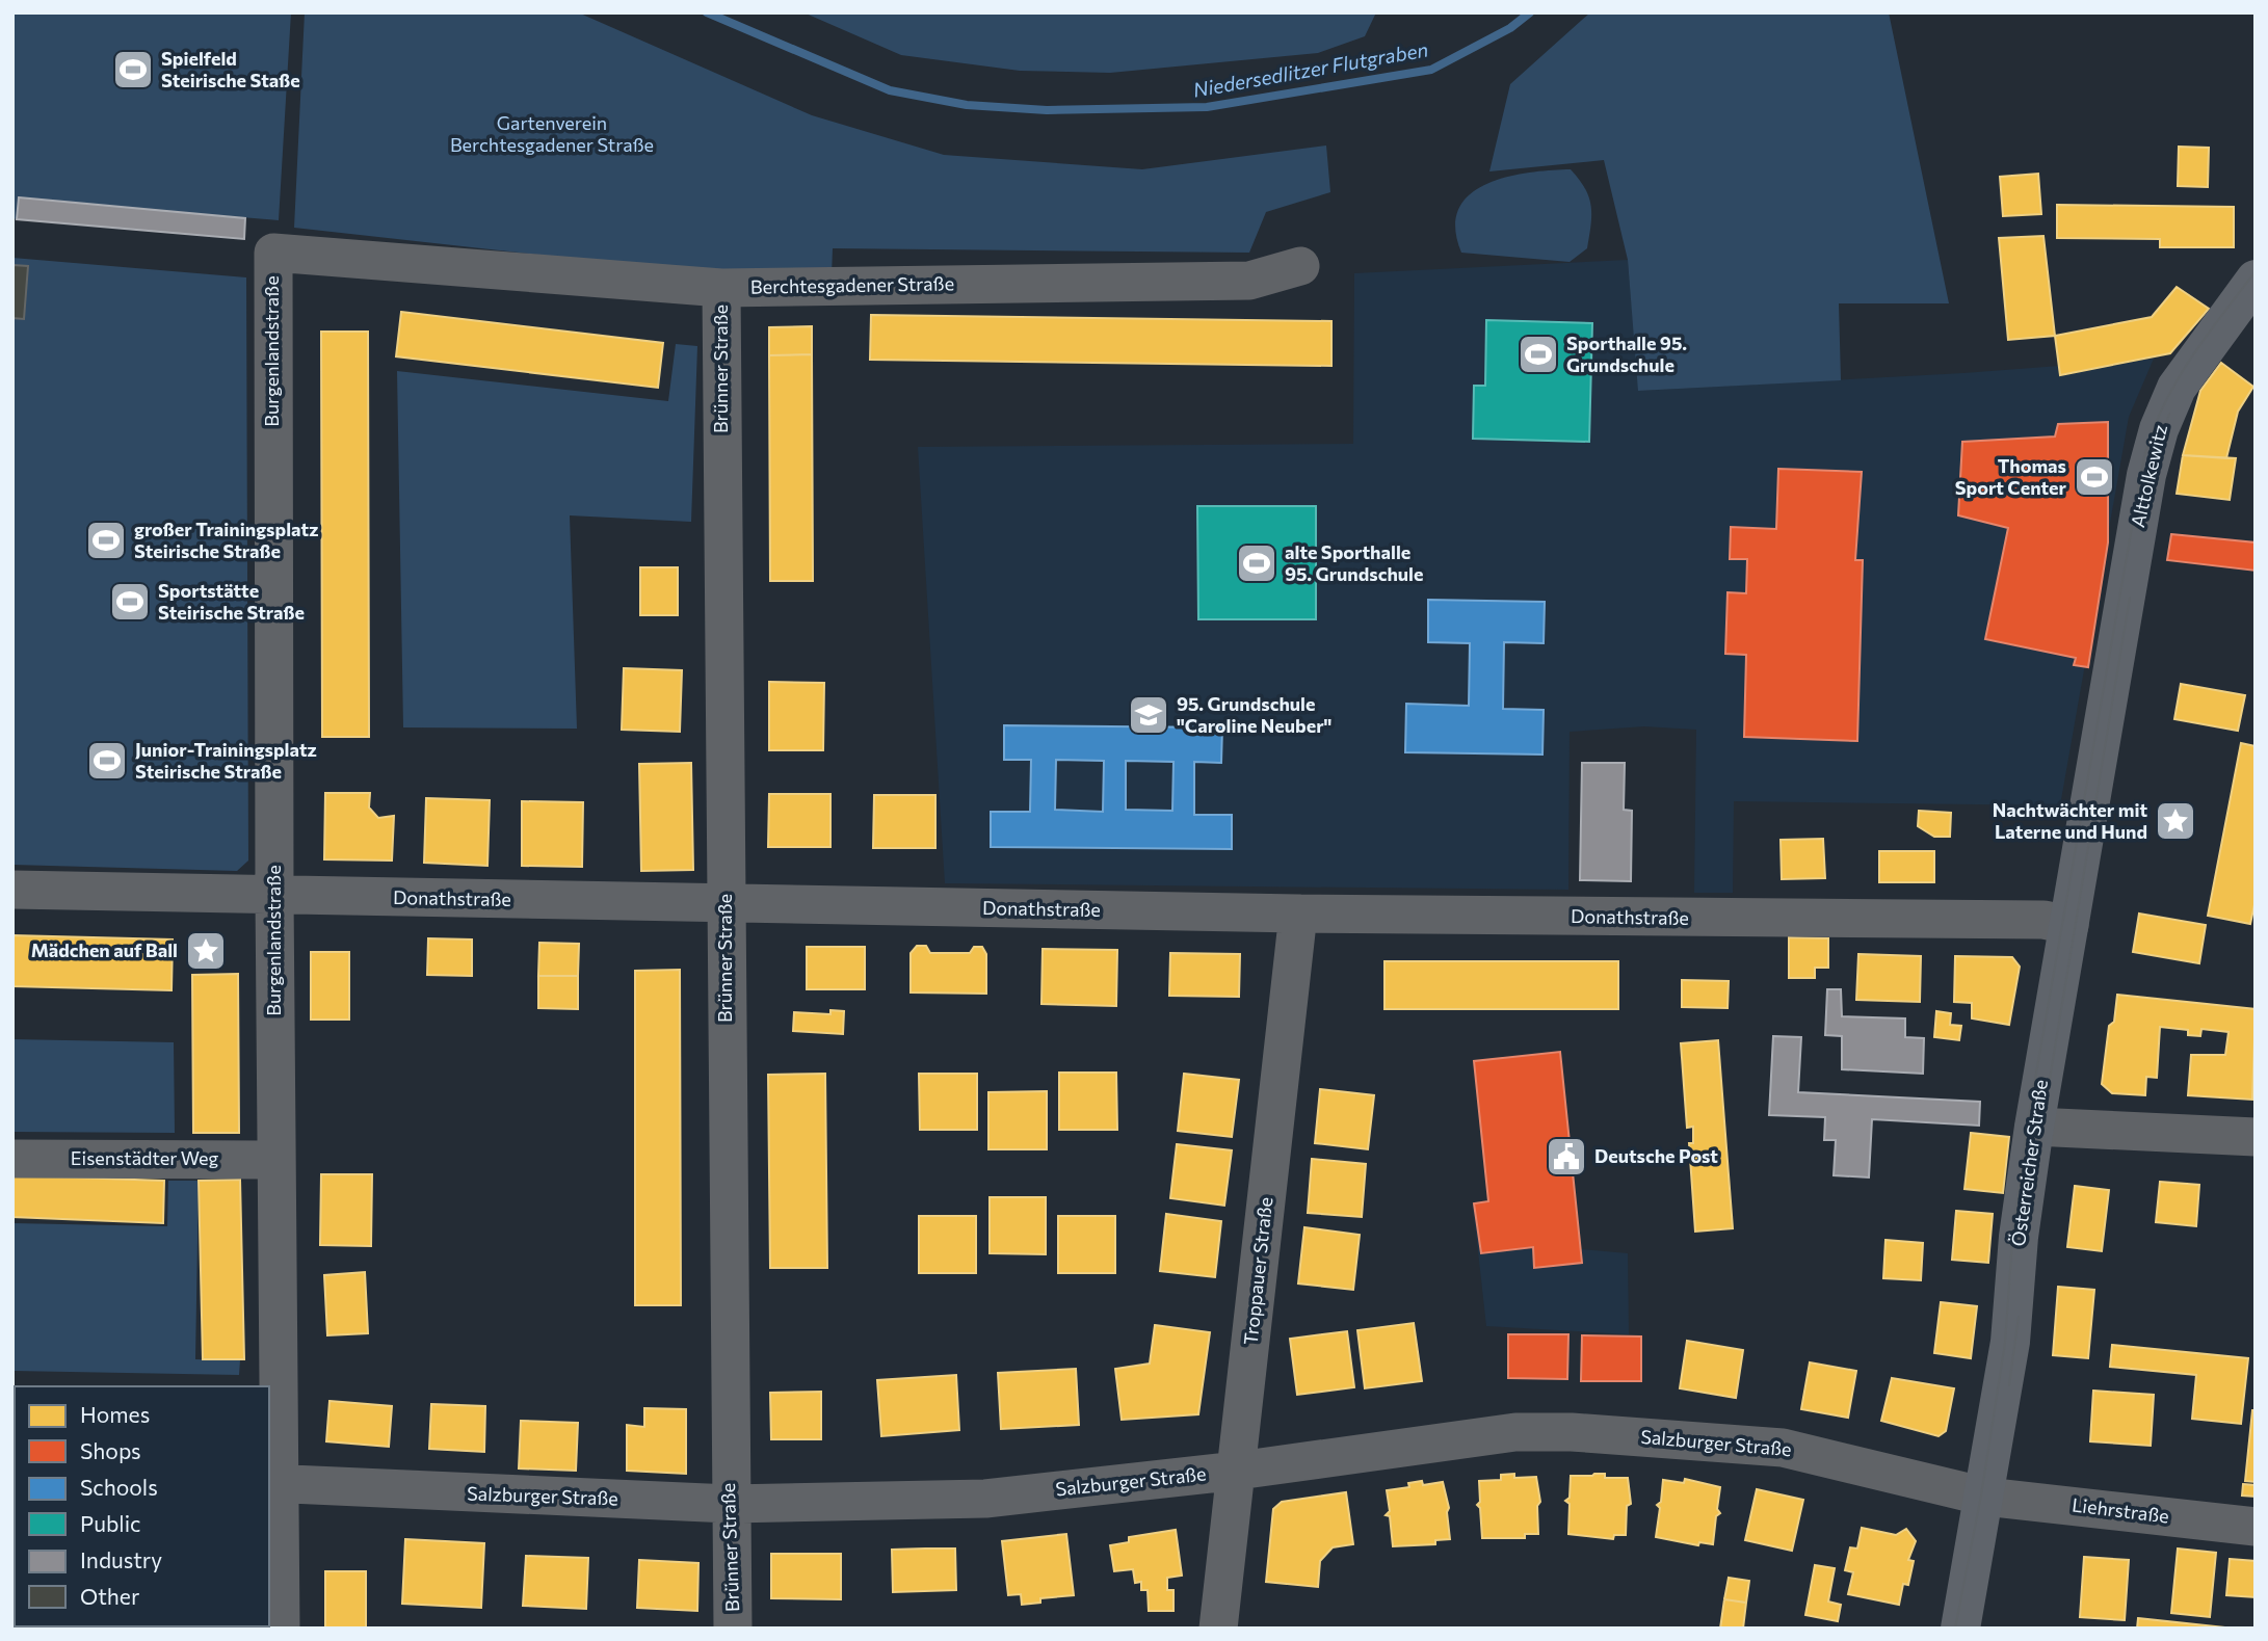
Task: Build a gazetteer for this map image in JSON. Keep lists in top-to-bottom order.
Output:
{
  "streets": {
    "main road": ["Alttolkewitz", "Österreicher Straße"],
    "street": [
      "Berchtesgadener Straße",
      "Burgenlandstraße",
      "Brünner Straße",
      "Donathstraße",
      "Eisenstädter Weg",
      "Troppauer Straße",
      "Salzburger Straße",
      "Liehrstraße"
    ]
  },
  "crossings": [
    ["Berchtesgadener Straße", "Burgenlandstraße"],
    ["Berchtesgadener Straße", "Brünner Straße"],
    ["Burgenlandstraße", "Donathstraße"],
    ["Burgenlandstraße", "Eisenstädter Weg"],
    ["Burgenlandstraße", "Salzburger Straße"],
    ["Brünner Straße", "Donathstraße"],
    ["Brünner Straße", "Salzburger Straße"],
    ["Alttolkewitz", "Österreicher Straße"],
    ["Donathstraße", "Österreicher Straße"],
    ["Donathstraße", "Troppauer Straße"],
    ["Österreicher Straße", "Salzburger Straße"],
    ["Österreicher Straße", "Liehrstraße"],
    ["Troppauer Straße", "Salzburger Straße"],
    ["Salzburger Straße", "Liehrstraße"]
  ],
  "water": ["Niedersedlitzer Flutgraben"],
  "parks": ["Gartenverein Berchtesgadener Straße"],
  "places": {
    "sports": [
      "Spielfeld Steirische Staße",
      "Sporthalle 95. Grundschule",
      "Thomas Sport Center",
      "großer Trainingsplatz Steirische Straße",
      "alte Sporthalle 95. Grundschule",
      "Sportstätte Steirische Straße",
      "Junior-Trainingsplatz Steirische Straße"
    ],
    "school or university": ["95. Grundschule \"Caroline Neuber\""],
    "place": ["Nachtwächter mit Laterne und Hund", "Mädchen auf Ball"],
    "public building": ["Deutsche Post"]
  },
  "legend": [
    "Homes",
    "Shops",
    "Schools",
    "Public",
    "Industry",
    "Other"
  ]
}
